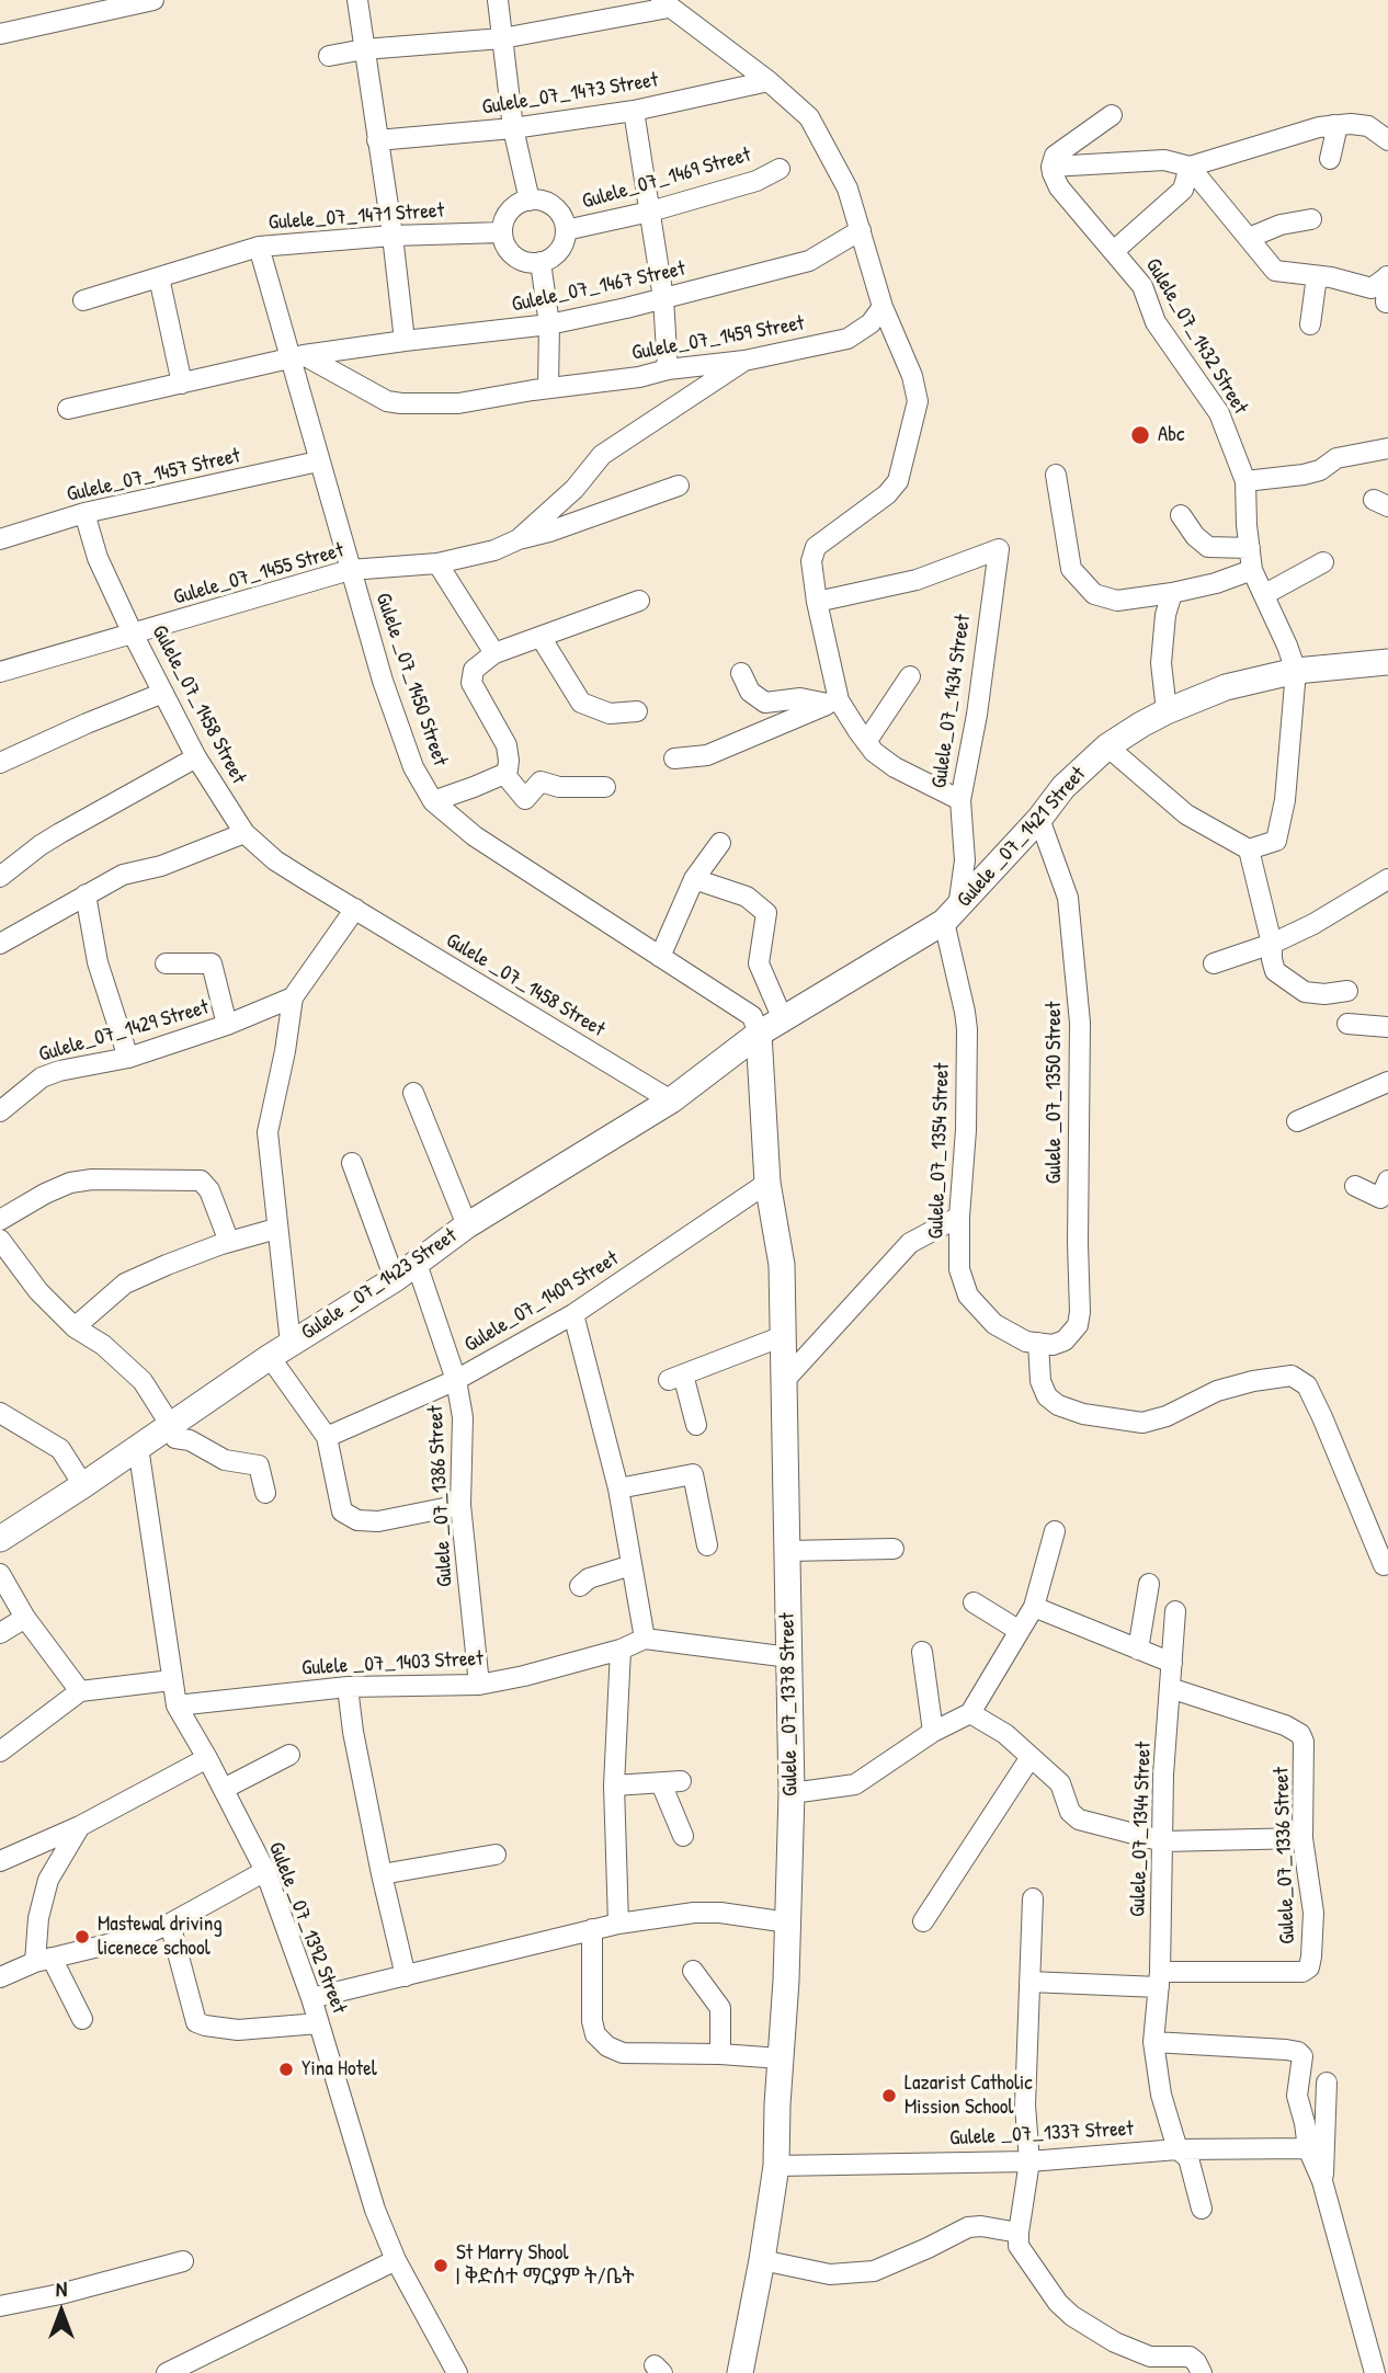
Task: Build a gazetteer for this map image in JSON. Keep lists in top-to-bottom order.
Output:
{
  "streets": {
    "main road": ["Gulele _07_1421 Street", "Gulele _07_1423 Street", "Gulele _07_1378 Street"],
    "street": [
      "Gulele_07_1473 Street",
      "Gulele_07_1469 Street",
      "Gulele_07_1471 Street",
      "Gulele_07_1467 Street",
      "Gulele_07_1432 Street",
      "Gulele_07_1459 Street",
      "Gulele_07_1457 Street",
      "Gulele_07_1455 Street",
      "Gulele _07_1450 Street",
      "Gulele_07_1434 Street",
      "Gulele_07_1458 Street",
      "Gulele _07_1458 Street",
      "Gulele_07_1429 Street",
      "Gulele _07_1350 Street",
      "Gulele_07_1354 Street",
      "Gulele_07_1409 Street",
      "Gulele _07_1386 Street",
      "Gulele _07_1403 Street",
      "Gulele_07_1344 Street",
      "Gulele_07_1336 Street",
      "Gulele _07_1392 Street",
      "Gulele _07_1337 Street"
    ]
  },
  "crossings": [
    ["Gulele_07_1469 Street", "Gulele_07_1471 Street"],
    ["Gulele_07_1471 Street", "Gulele _07_1450 Street"],
    ["Gulele_07_1467 Street", "Gulele_07_1459 Street"],
    ["Gulele_07_1467 Street", "Gulele _07_1450 Street"],
    ["Gulele_07_1432 Street", "Gulele _07_1421 Street"],
    ["Gulele_07_1459 Street", "Gulele_07_1455 Street"],
    ["Gulele_07_1459 Street", "Gulele _07_1450 Street"],
    ["Gulele_07_1457 Street", "Gulele _07_1450 Street"],
    ["Gulele_07_1457 Street", "Gulele_07_1458 Street"],
    ["Gulele_07_1455 Street", "Gulele _07_1450 Street"],
    ["Gulele_07_1455 Street", "Gulele_07_1458 Street"],
    ["Gulele _07_1450 Street", "Gulele _07_1421 Street"],
    ["Gulele _07_1450 Street", "Gulele _07_1423 Street"],
    ["Gulele _07_1450 Street", "Gulele _07_1378 Street"],
    ["Gulele_07_1434 Street", "Gulele _07_1421 Street"],
    ["Gulele_07_1434 Street", "Gulele_07_1354 Street"],
    ["Gulele_07_1458 Street", "Gulele _07_1458 Street"],
    ["Gulele _07_1421 Street", "Gulele _07_1350 Street"],
    ["Gulele _07_1421 Street", "Gulele_07_1354 Street"],
    ["Gulele _07_1421 Street", "Gulele _07_1423 Street"],
    ["Gulele _07_1421 Street", "Gulele _07_1378 Street"],
    ["Gulele _07_1458 Street", "Gulele _07_1423 Street"],
    ["Gulele _07_1350 Street", "Gulele_07_1354 Street"],
    ["Gulele _07_1423 Street", "Gulele _07_1386 Street"],
    ["Gulele _07_1423 Street", "Gulele _07_1378 Street"],
    ["Gulele _07_1423 Street", "Gulele _07_1392 Street"],
    ["Gulele_07_1409 Street", "Gulele _07_1386 Street"],
    ["Gulele_07_1409 Street", "Gulele _07_1378 Street"],
    ["Gulele _07_1386 Street", "Gulele _07_1403 Street"],
    ["Gulele _07_1403 Street", "Gulele _07_1392 Street"],
    ["Gulele _07_1378 Street", "Gulele _07_1337 Street"],
    ["Gulele_07_1344 Street", "Gulele_07_1336 Street"],
    ["Gulele_07_1344 Street", "Gulele _07_1337 Street"]
  ],
  "places": [
    "Abc",
    "Mastewal driving licenece school",
    "Yina Hotel",
    "Lazarist Catholic Mission School",
    "St Marry Shool | ቅድሰተ ማርያም ት/ቤት"
  ],
  "north": "top"
}
